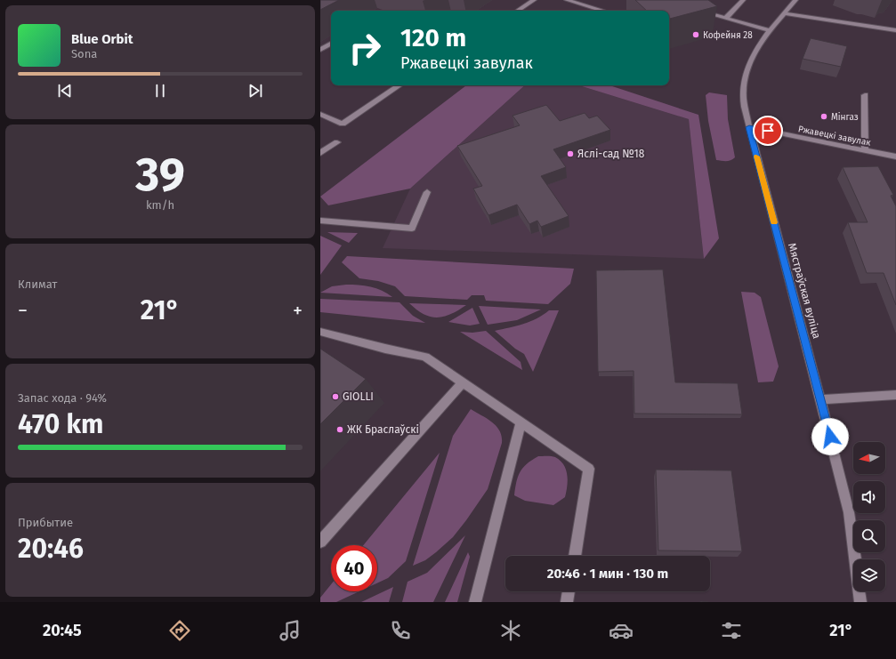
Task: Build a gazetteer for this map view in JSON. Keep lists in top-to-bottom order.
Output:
{
  "streets": {
    "street": ["Ржавецкі завулак", "Мястраўская вуліца"]
  },
  "crossings": [
    ["Ржавецкі завулак", "Мястраўская вуліца"]
  ],
  "places": [
    "Кофейня 28",
    "Мінгаз",
    "Яслі-сад №18",
    "GIOLLI",
    "ЖК Браслаўскі"
  ],
  "north": "left",
  "page": {
    "turn": ["120 m", "Ржавецкі завулак"],
    "song": ["Blue Orbit", "Sona"],
    "tile": [
      ["39", "km/h"],
      "Климат",
      ["Запас хода · 94%", "470 km"],
      ["Прибытие", "20:46"]
    ],
    "heat": ["−", "21°", "+"],
    "limit": "40",
    "trip": "20:46 · 1 мин · 130 m",
    "tabs": ["20:45", "21°"]
  }
}
